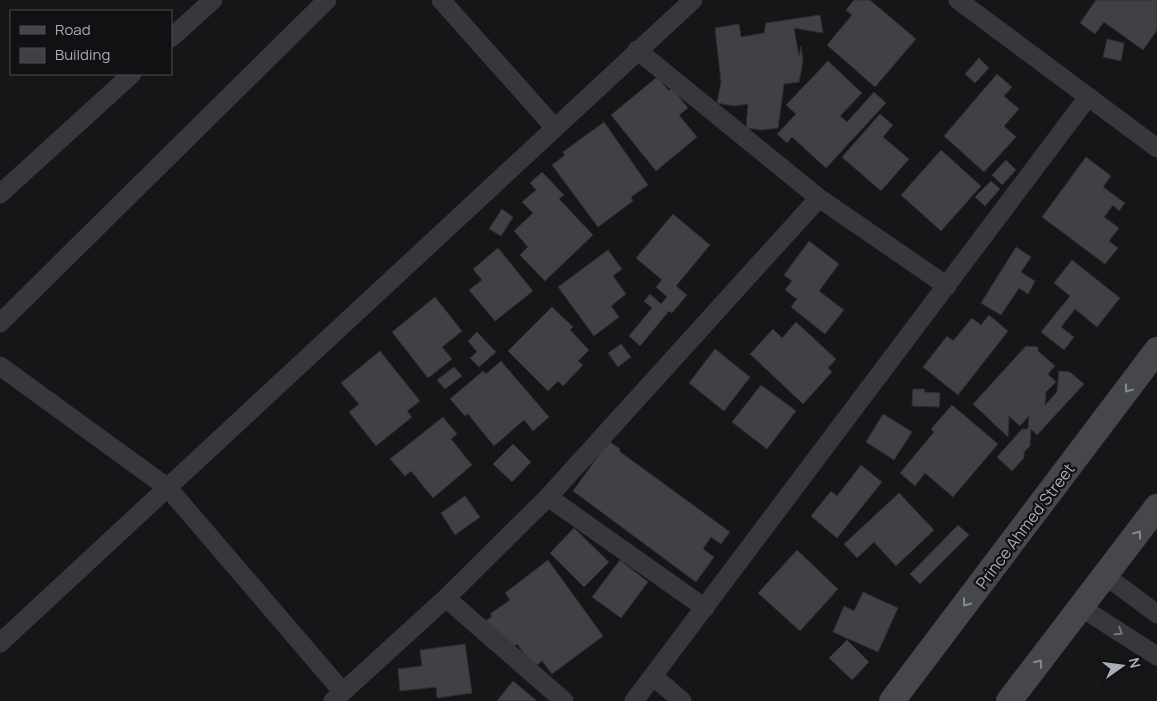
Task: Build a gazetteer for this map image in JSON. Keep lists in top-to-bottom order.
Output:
{
  "streets": {
    "main road": ["Prince Ahmed Street"]
  },
  "legend": ["Road", "Building"],
  "north": "right"
}
